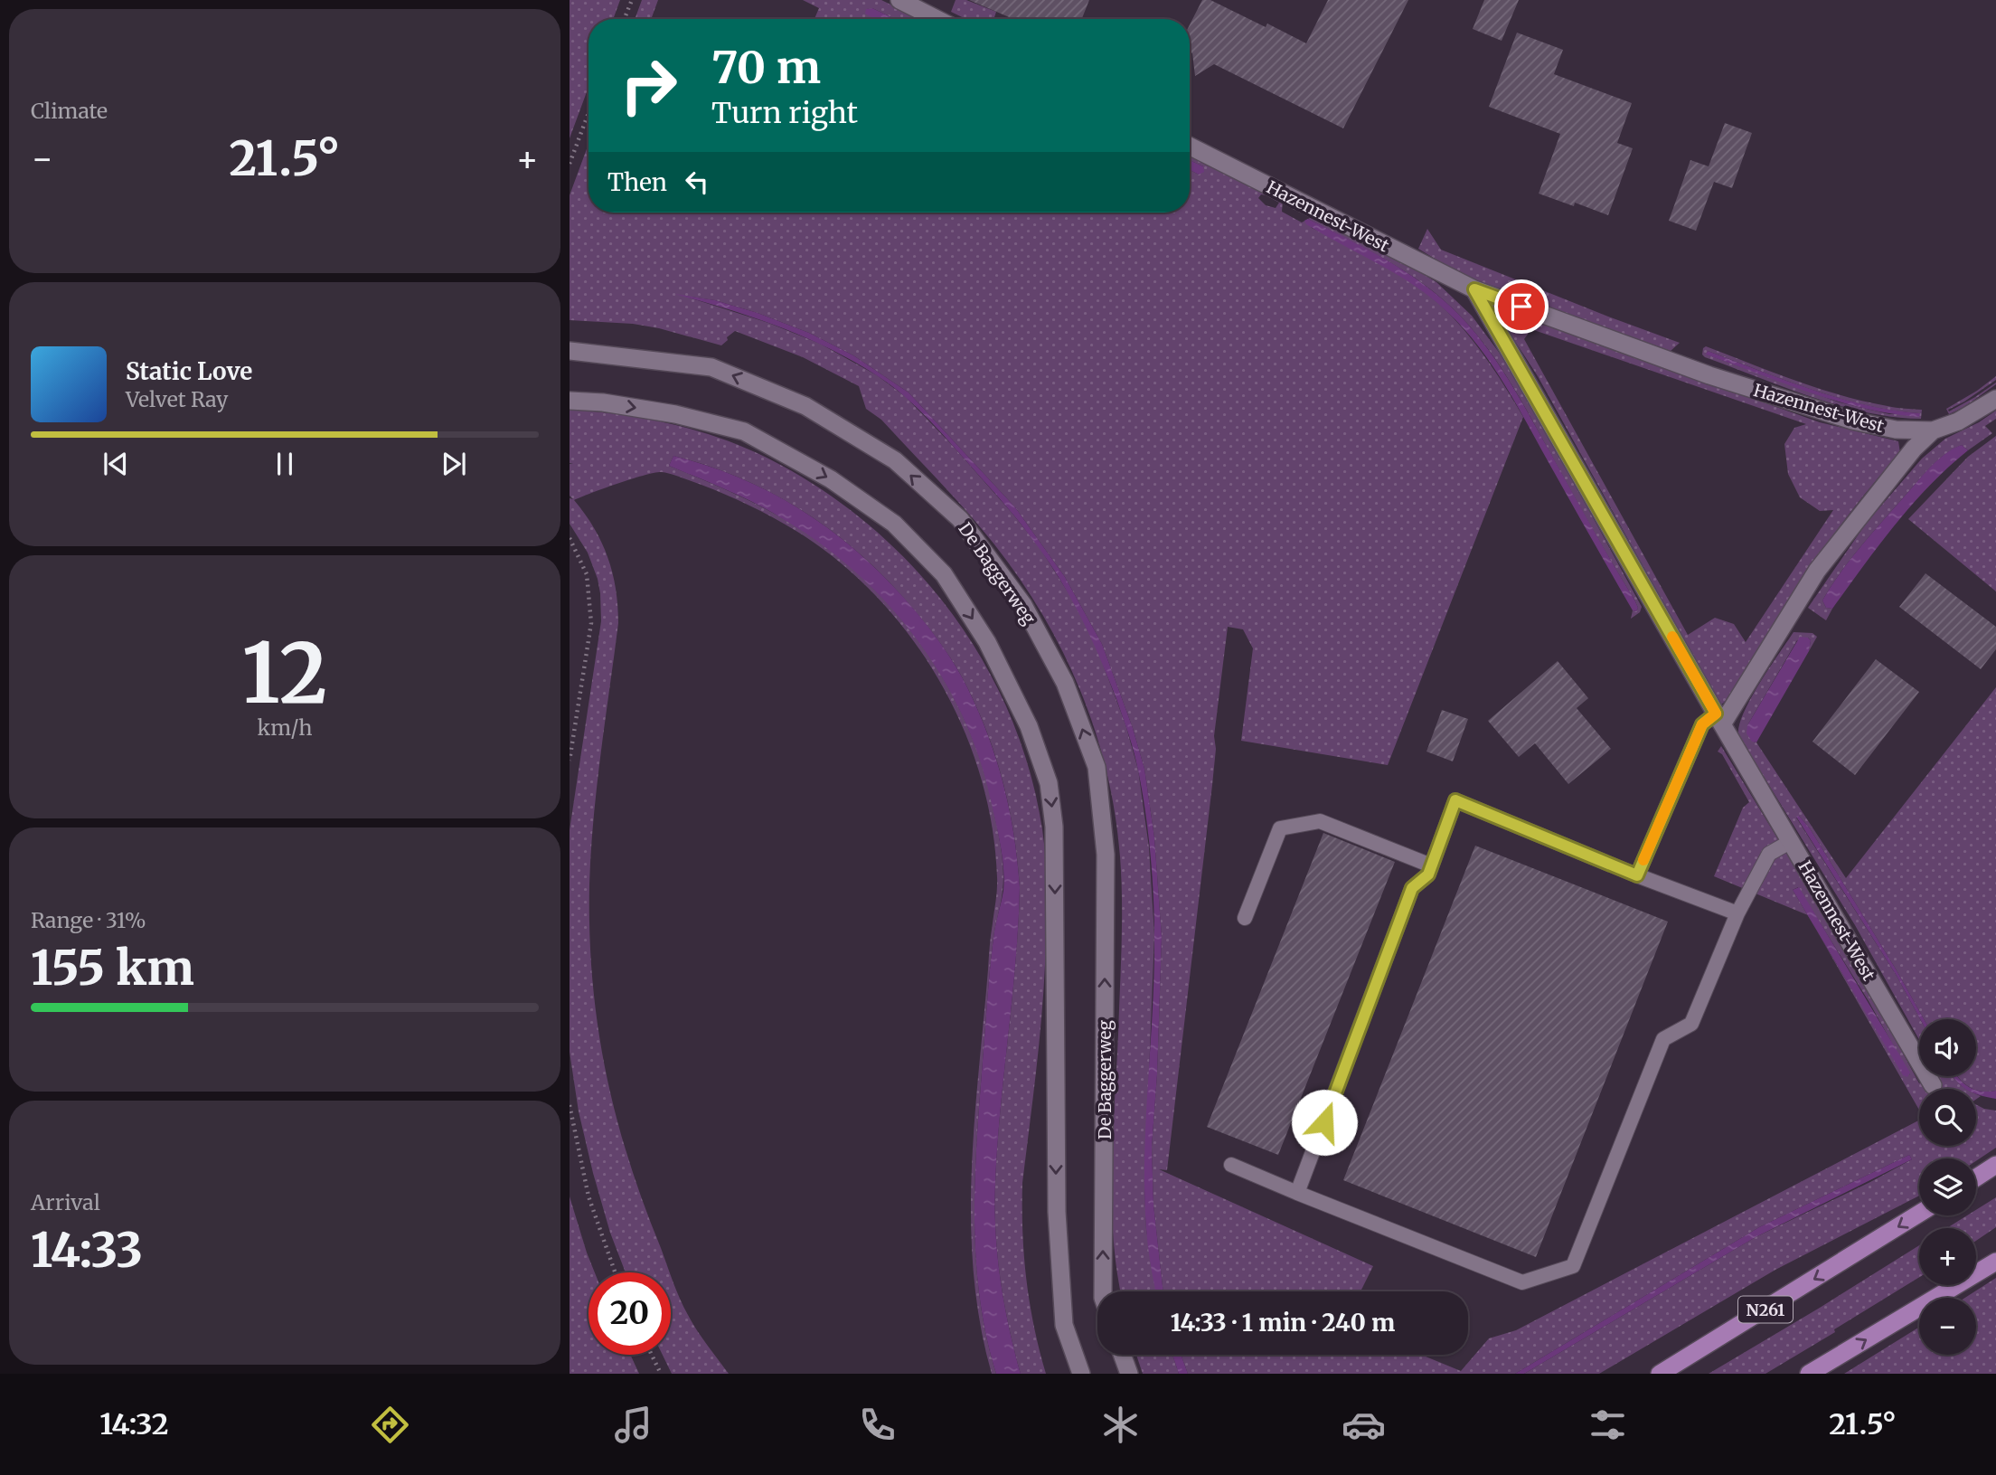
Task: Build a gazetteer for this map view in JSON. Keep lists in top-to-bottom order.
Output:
{
  "streets": {
    "main road": ["N261"],
    "street": ["Hazennest-West", "De Baggerweg"]
  },
  "one_way": ["De Baggerweg"],
  "page": {
    "tile": [
      "Climate",
      ["12", "km/h"],
      ["Range · 31%", "155 km"],
      ["Arrival", "14:33"]
    ],
    "turn": ["70 m", "Turn right"],
    "heat": ["−", "21.5°", "+"],
    "then": "Then",
    "song": ["Static Love", "Velvet Ray"],
    "map_buttons": ["+", "−"],
    "limit": "20",
    "trip": "14:33 · 1 min · 240 m",
    "tabs": ["14:32", "21.5°"]
  }
}
